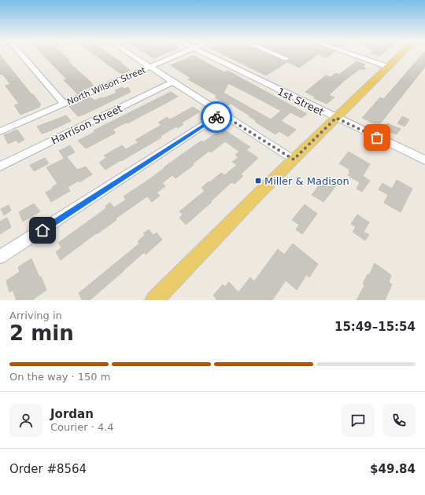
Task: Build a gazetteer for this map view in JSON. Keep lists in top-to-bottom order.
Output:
{
  "streets": {
    "street": ["North Wilson Street", "1st Street", "Harrison Street"]
  },
  "places": {
    "transit": ["Miller & Madison"]
  },
  "page": {
    "heading": ["2 min", "Arriving in", "15:49–15:54"],
    "panel": [
      "Jordan",
      "Courier · 4.4",
      "Order #8564",
      "$49.84"
    ],
    "bar": "On the way · 150 m"
  }
}
